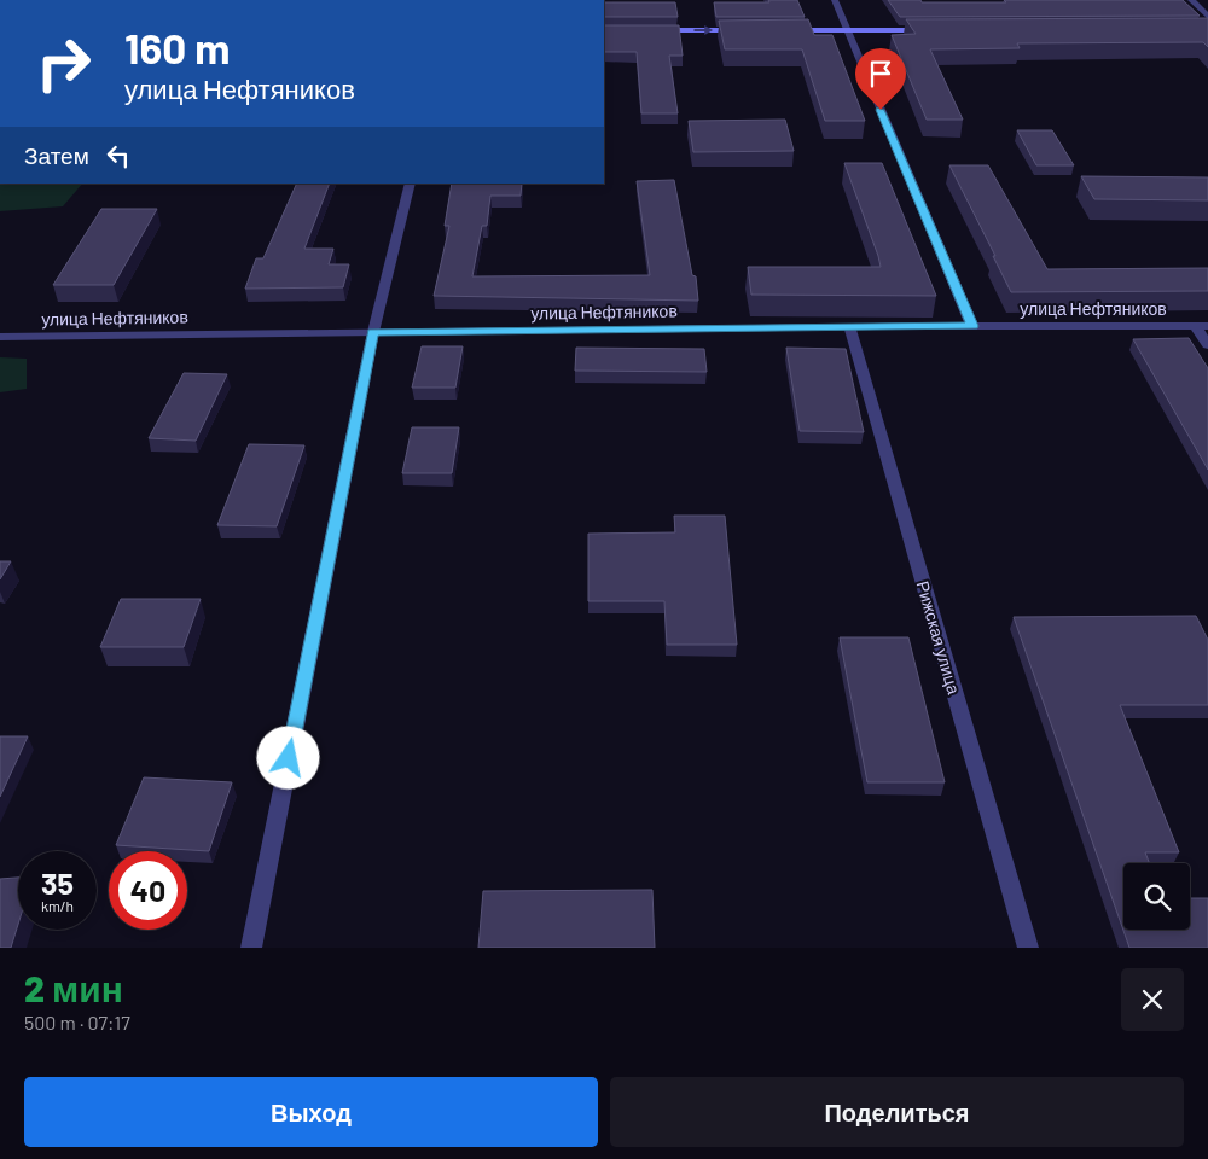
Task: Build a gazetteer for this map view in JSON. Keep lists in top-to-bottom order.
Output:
{
  "streets": {
    "street": ["улица Нефтяников", "Рижская улица"]
  },
  "crossings": [
    ["улица Нефтяников", "Рижская улица"]
  ],
  "page": {
    "turn": ["160 m", "улица Нефтяников"],
    "then": "Затем",
    "speed": "35 km/h",
    "limit": "40",
    "heading": ["2 мин", "500 m · 07:17"],
    "buttons": ["Выход", "Поделиться"]
  }
}
